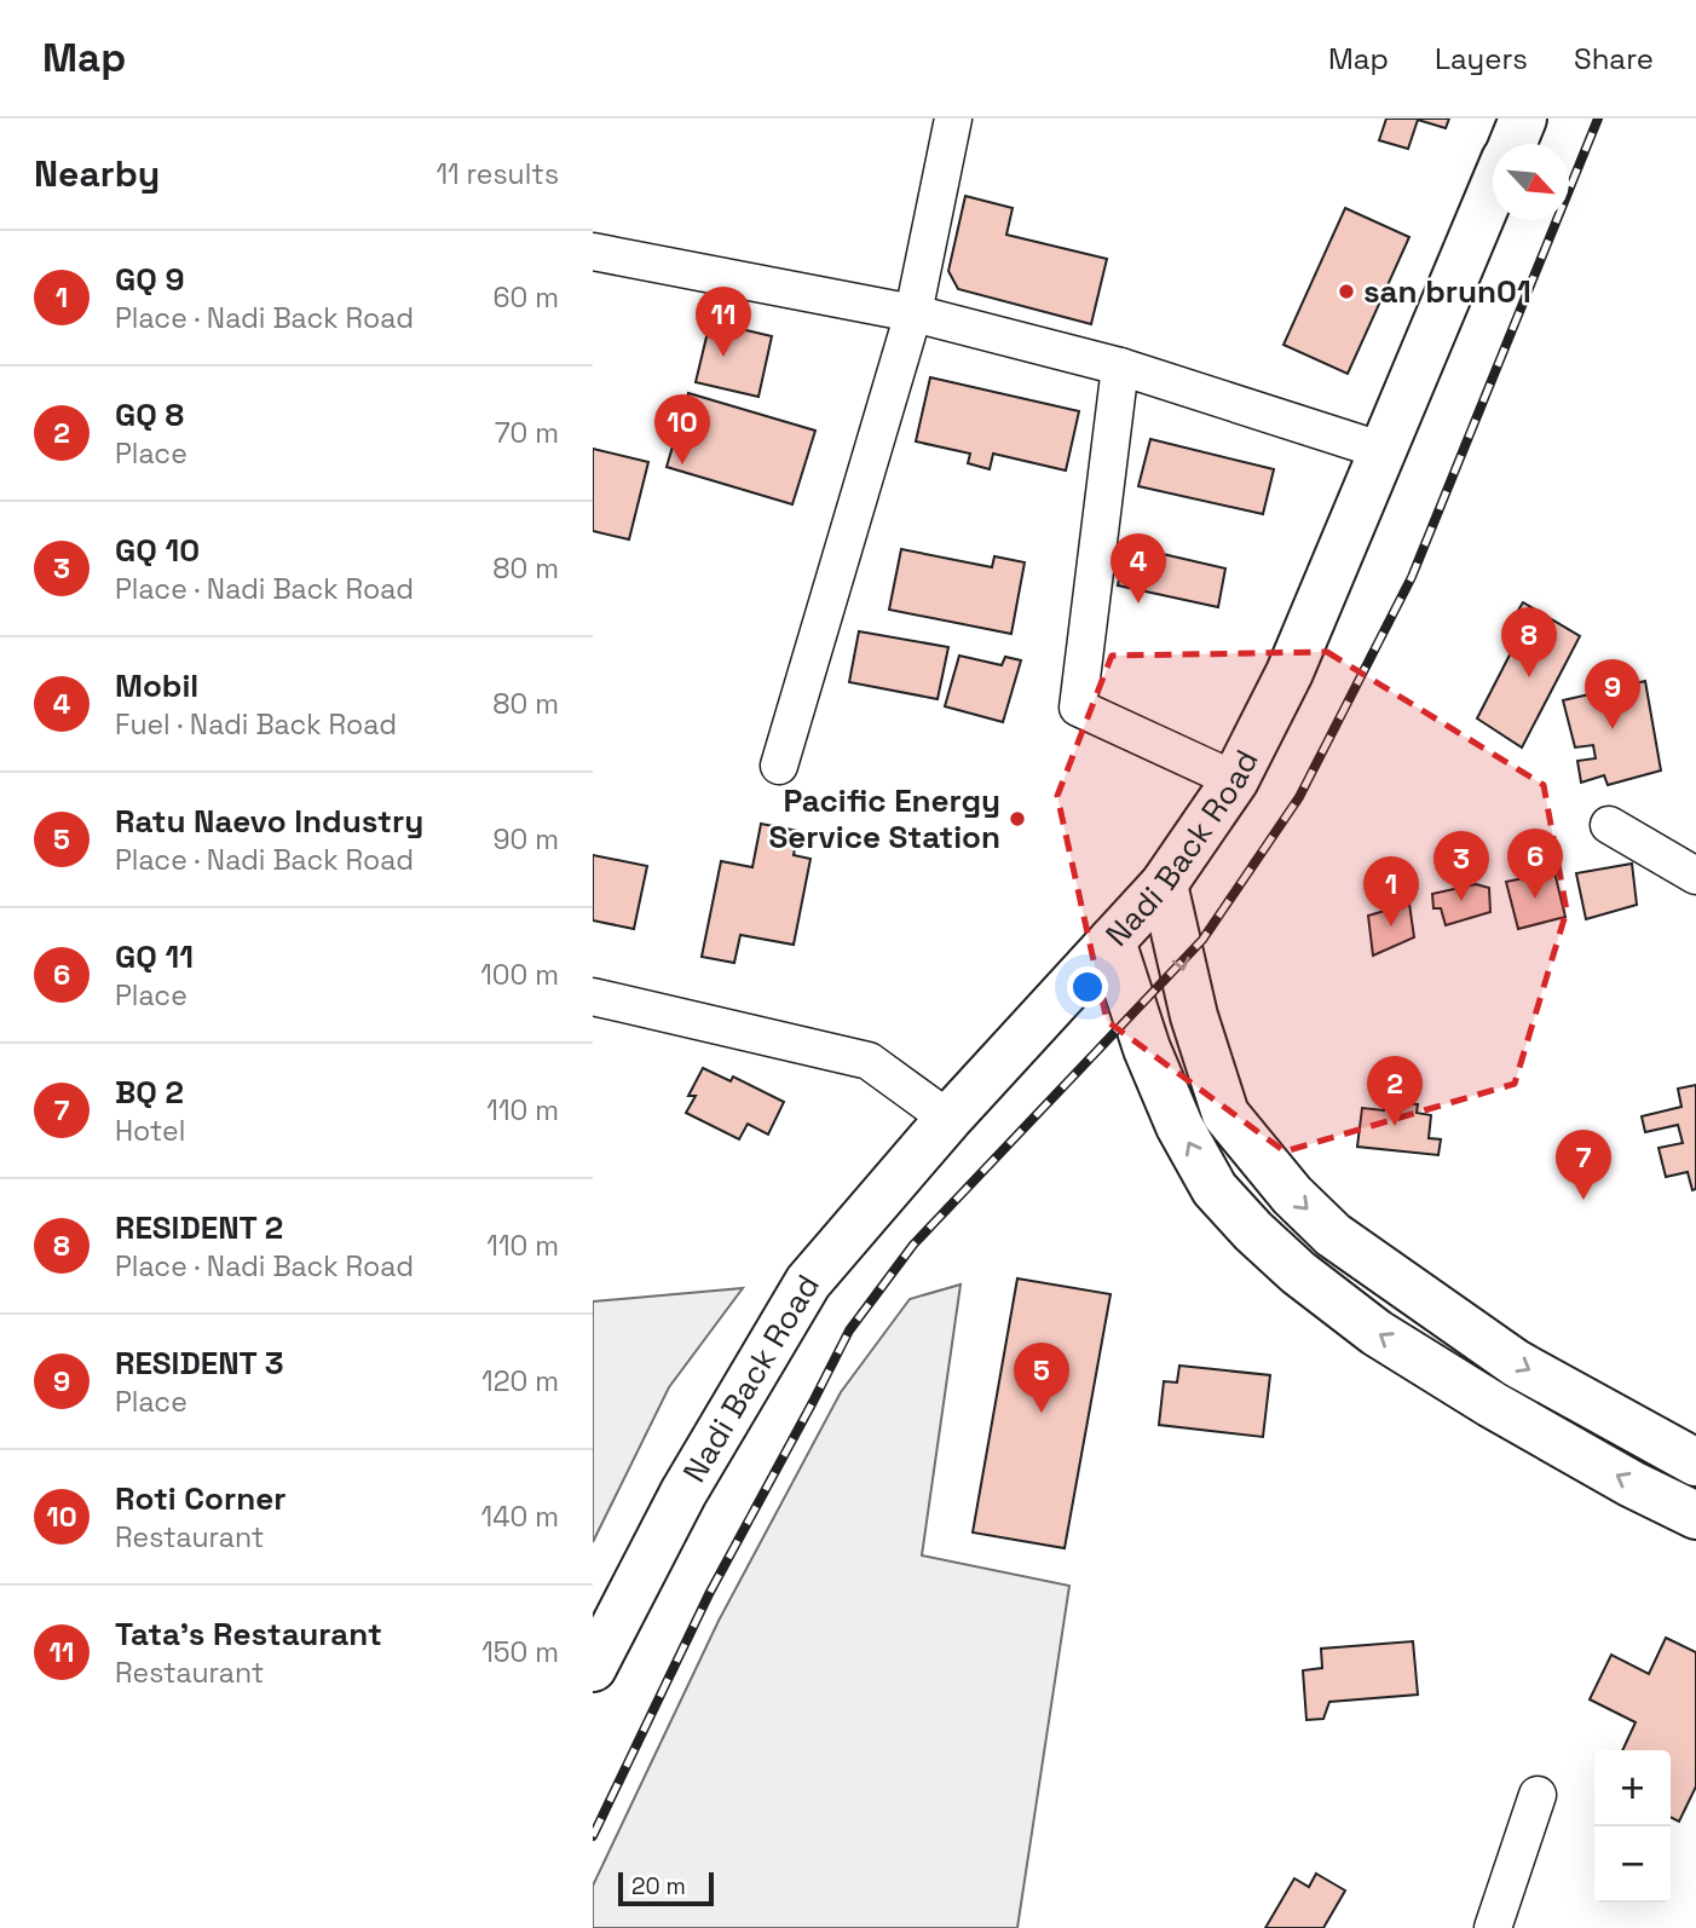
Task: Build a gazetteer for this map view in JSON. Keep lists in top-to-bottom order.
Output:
{
  "streets": {
    "main road": ["Nadi Back Road"]
  },
  "places": ["san brun01", "Pacific Energy Service Station"],
  "scale_bar": "20 m",
  "north": "bottom right",
  "page": {
    "header": "Map",
    "nav": ["Map", "Layers", "Share"],
    "heading": ["Nearby", "11 results"],
    "list": [
      {
        "mark": "1",
        "name": "GQ 9",
        "note": "Place · Nadi Back Road",
        "value": "60 m"
      },
      {
        "mark": "2",
        "name": "GQ 8",
        "note": "Place",
        "value": "70 m"
      },
      {
        "mark": "3",
        "name": "GQ 10",
        "note": "Place · Nadi Back Road",
        "value": "80 m"
      },
      {
        "mark": "4",
        "name": "Mobil",
        "note": "Fuel · Nadi Back Road",
        "value": "80 m"
      },
      {
        "mark": "5",
        "name": "Ratu Naevo Industry",
        "note": "Place · Nadi Back Road",
        "value": "90 m"
      },
      {
        "mark": "6",
        "name": "GQ 11",
        "note": "Place",
        "value": "100 m"
      },
      {
        "mark": "7",
        "name": "BQ 2",
        "note": "Hotel",
        "value": "110 m"
      },
      {
        "mark": "8",
        "name": "RESIDENT 2",
        "note": "Place · Nadi Back Road",
        "value": "110 m"
      },
      {
        "mark": "9",
        "name": "RESIDENT 3",
        "note": "Place",
        "value": "120 m"
      },
      {
        "mark": "10",
        "name": "Roti Corner",
        "note": "Restaurant",
        "value": "140 m"
      },
      {
        "mark": "11",
        "name": "Tata's Restaurant",
        "note": "Restaurant",
        "value": "150 m"
      }
    ],
    "pins": [
      "11",
      "10",
      "4",
      "8",
      "9",
      "6",
      "3",
      "1",
      "2",
      "7",
      "5"
    ],
    "map_buttons": ["+", "−"],
    "scale": "20 m"
  }
}
